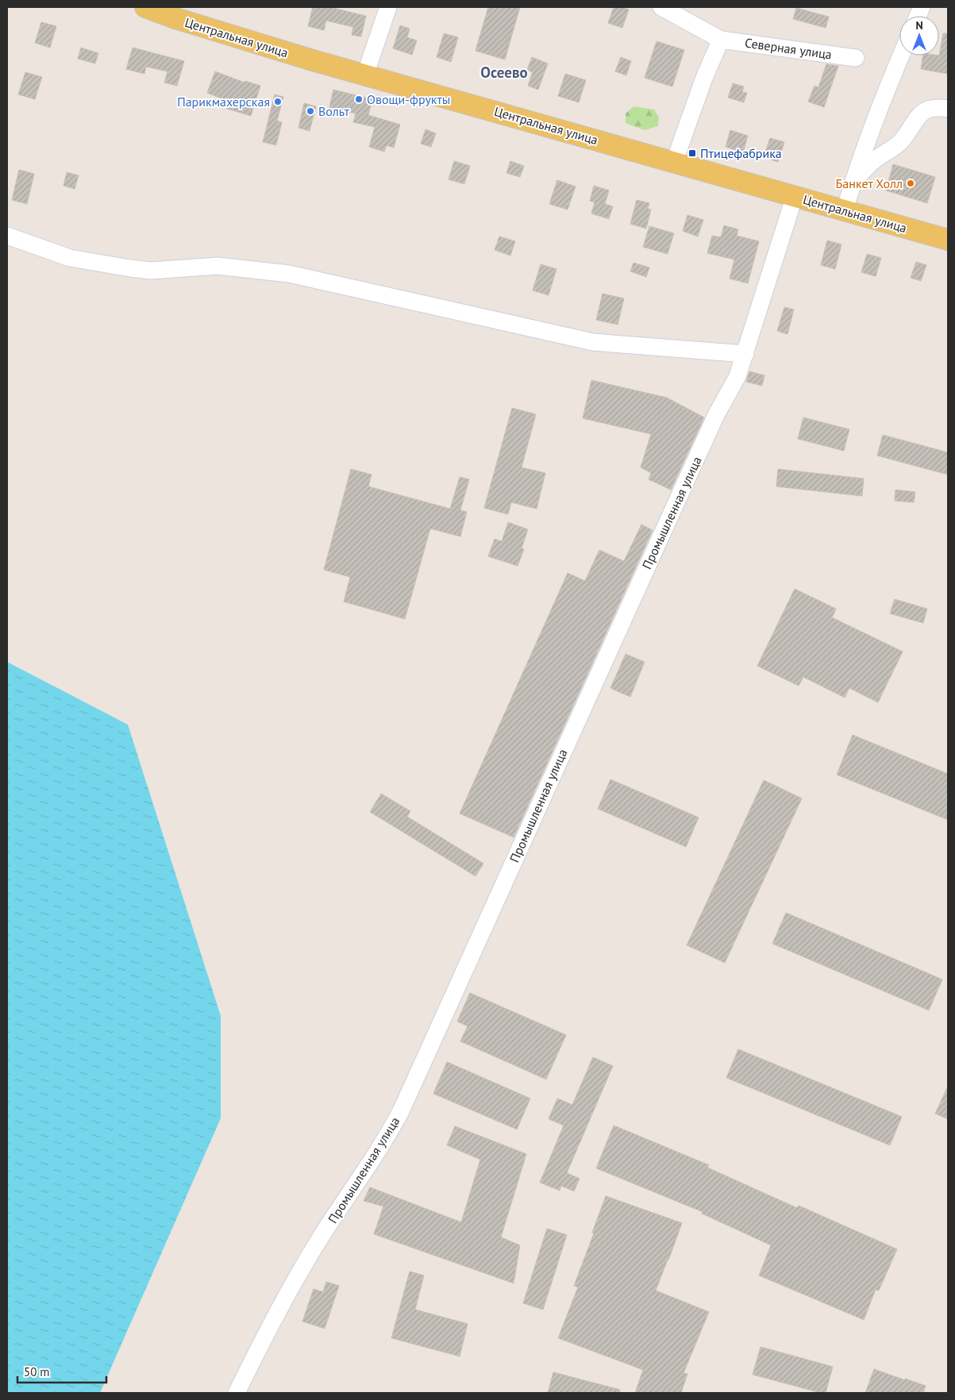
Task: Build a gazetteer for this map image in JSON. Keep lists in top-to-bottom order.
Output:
{
  "streets": {
    "main road": ["Центральная улица"],
    "street": ["Северная улица", "Промышленная улица"]
  },
  "crossings": [
    ["Центральная улица", "Промышленная улица"]
  ],
  "districts": ["Осеево"],
  "places": {
    "other": [
      "Овощи-фрукты",
      "Парикмахерская",
      "Вольт",
      "Банкет Холл"
    ],
    "transit": ["Птицефабрика"]
  },
  "scale_bar": "50 m",
  "north": "top"
}
